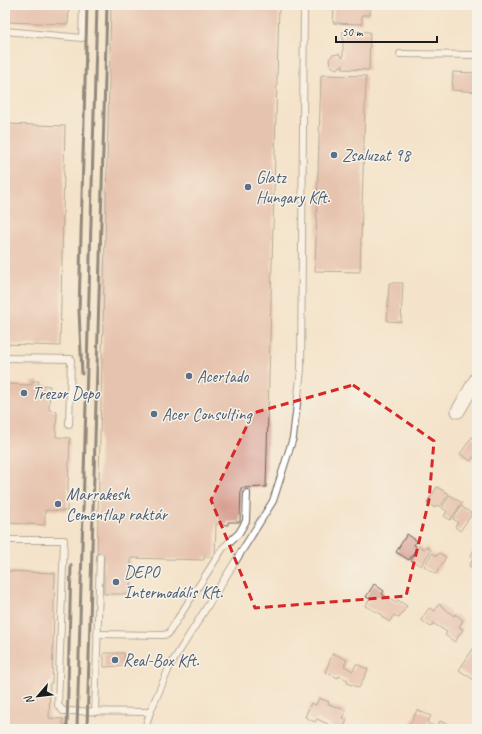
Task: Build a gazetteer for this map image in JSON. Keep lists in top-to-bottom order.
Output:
{
  "places": [
    "Zsaluzat 98",
    "Glatz Hungary Kft.",
    "Acertado",
    "Trezor Depo",
    "Acer Consulting",
    "Marrakesh Cementlap raktár",
    "DEPO Intermodális Kft.",
    "Real-Box Kft."
  ],
  "scale_bar": "50 m",
  "north": "bottom left"
}
